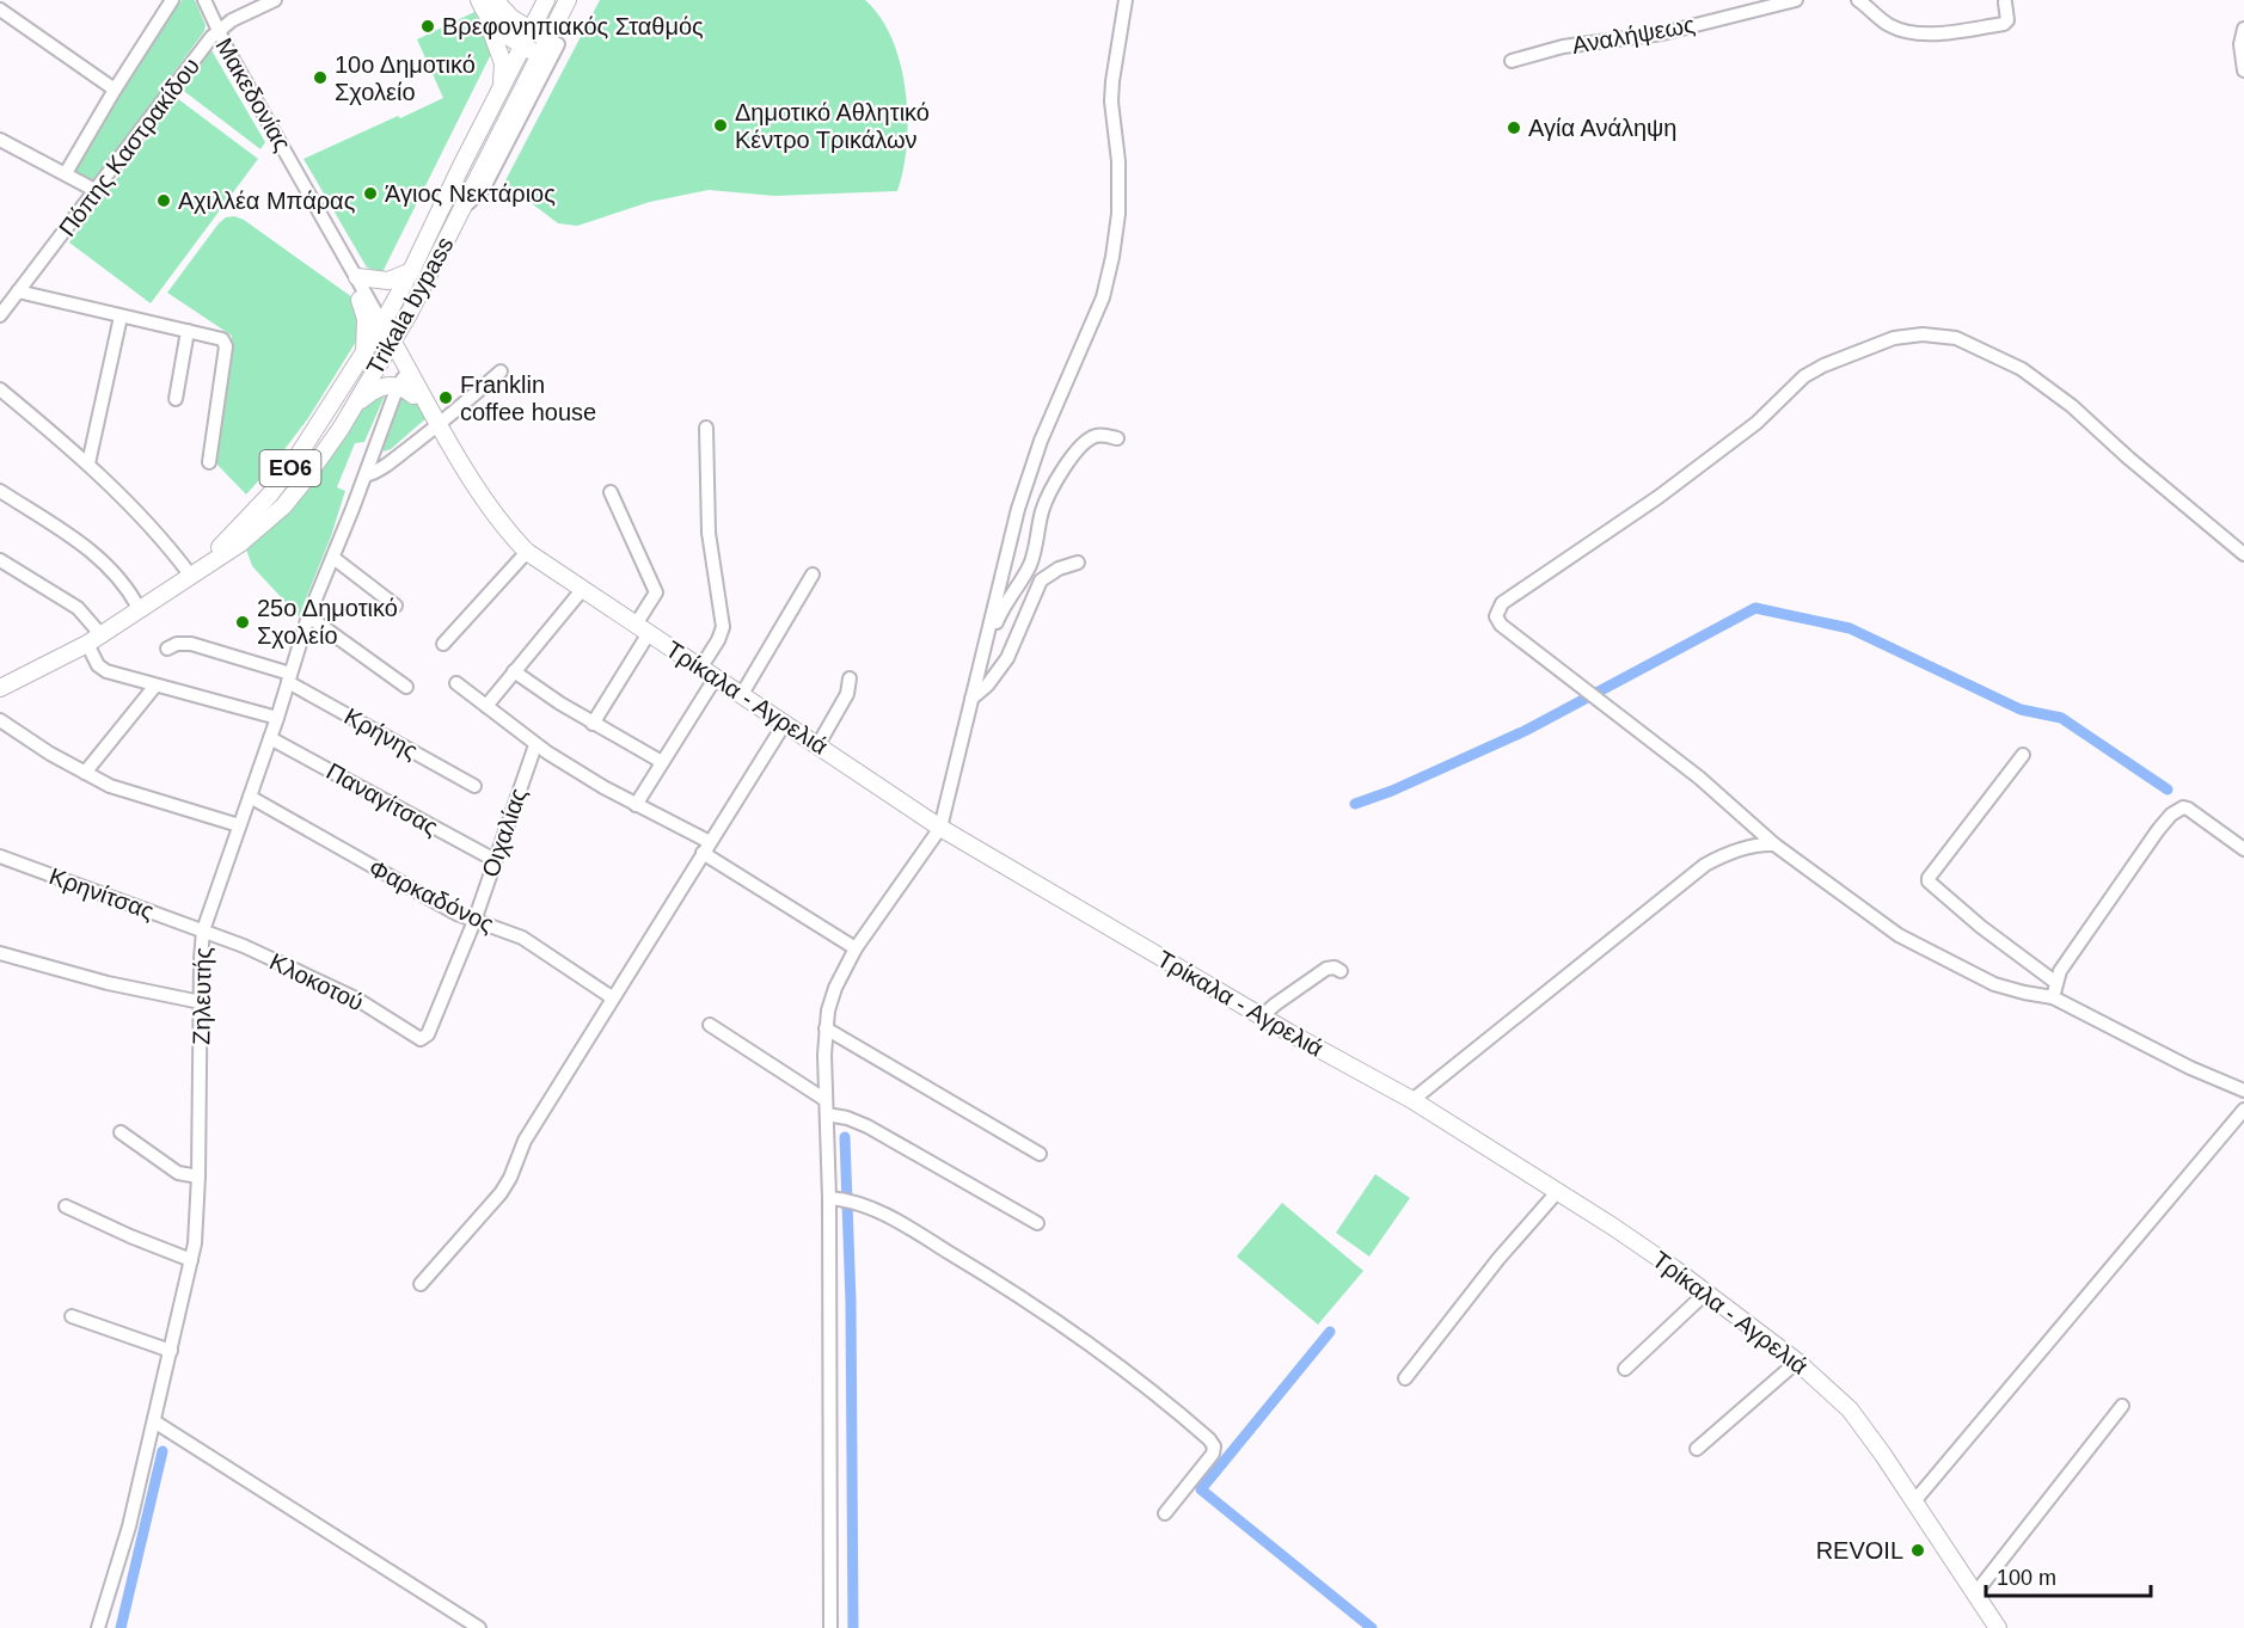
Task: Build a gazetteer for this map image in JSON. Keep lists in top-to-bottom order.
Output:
{
  "streets": {
    "main road": [
      "Μακεδονίας",
      "Trikala bypass",
      "ΕΟ6",
      "Τρίκαλα - Αγρελιά"
    ],
    "street": [
      "Αναλήψεως",
      "Πόπης Καστρακίδου",
      "Κρήνης",
      "Παναγίτσας",
      "Οιχαλίας",
      "Κρηνίτσας",
      "Φαρκαδόνος",
      "Κλοκοτού",
      "Ζηλευτής"
    ]
  },
  "crossings": [
    ["Μακεδονίας", "Πόπης Καστρακίδου"],
    ["Μακεδονίας", "Trikala bypass"],
    ["Μακεδονίας", "ΕΟ6"],
    ["Μακεδονίας", "Τρίκαλα - Αγρελιά"],
    ["Trikala bypass", "ΕΟ6"],
    ["Trikala bypass", "Τρίκαλα - Αγρελιά"],
    ["Τρίκαλα - Αγρελιά", "Ζηλευτής"],
    ["Κρήνης", "Ζηλευτής"],
    ["Παναγίτσας", "Οιχαλίας"],
    ["Παναγίτσας", "Ζηλευτής"],
    ["Οιχαλίας", "Φαρκαδόνος"],
    ["Οιχαλίας", "Κλοκοτού"],
    ["Κρηνίτσας", "Κλοκοτού"],
    ["Κρηνίτσας", "Ζηλευτής"],
    ["Φαρκαδόνος", "Ζηλευτής"],
    ["Κλοκοτού", "Ζηλευτής"]
  ],
  "places": [
    "Βρεφονηπιακός Σταθμός",
    "10ο Δημοτικό Σχολείο",
    "Δημοτικό Αθλητικό Κέντρο Τρικάλων",
    "Αγία Ανάληψη",
    "Άγιος Νεκτάριος",
    "Αχιλλέα Μπάρας",
    "Franklin coffee house",
    "25ο Δημοτικό Σχολείο",
    "REVOIL"
  ],
  "scale_bar": "100 m"
}
